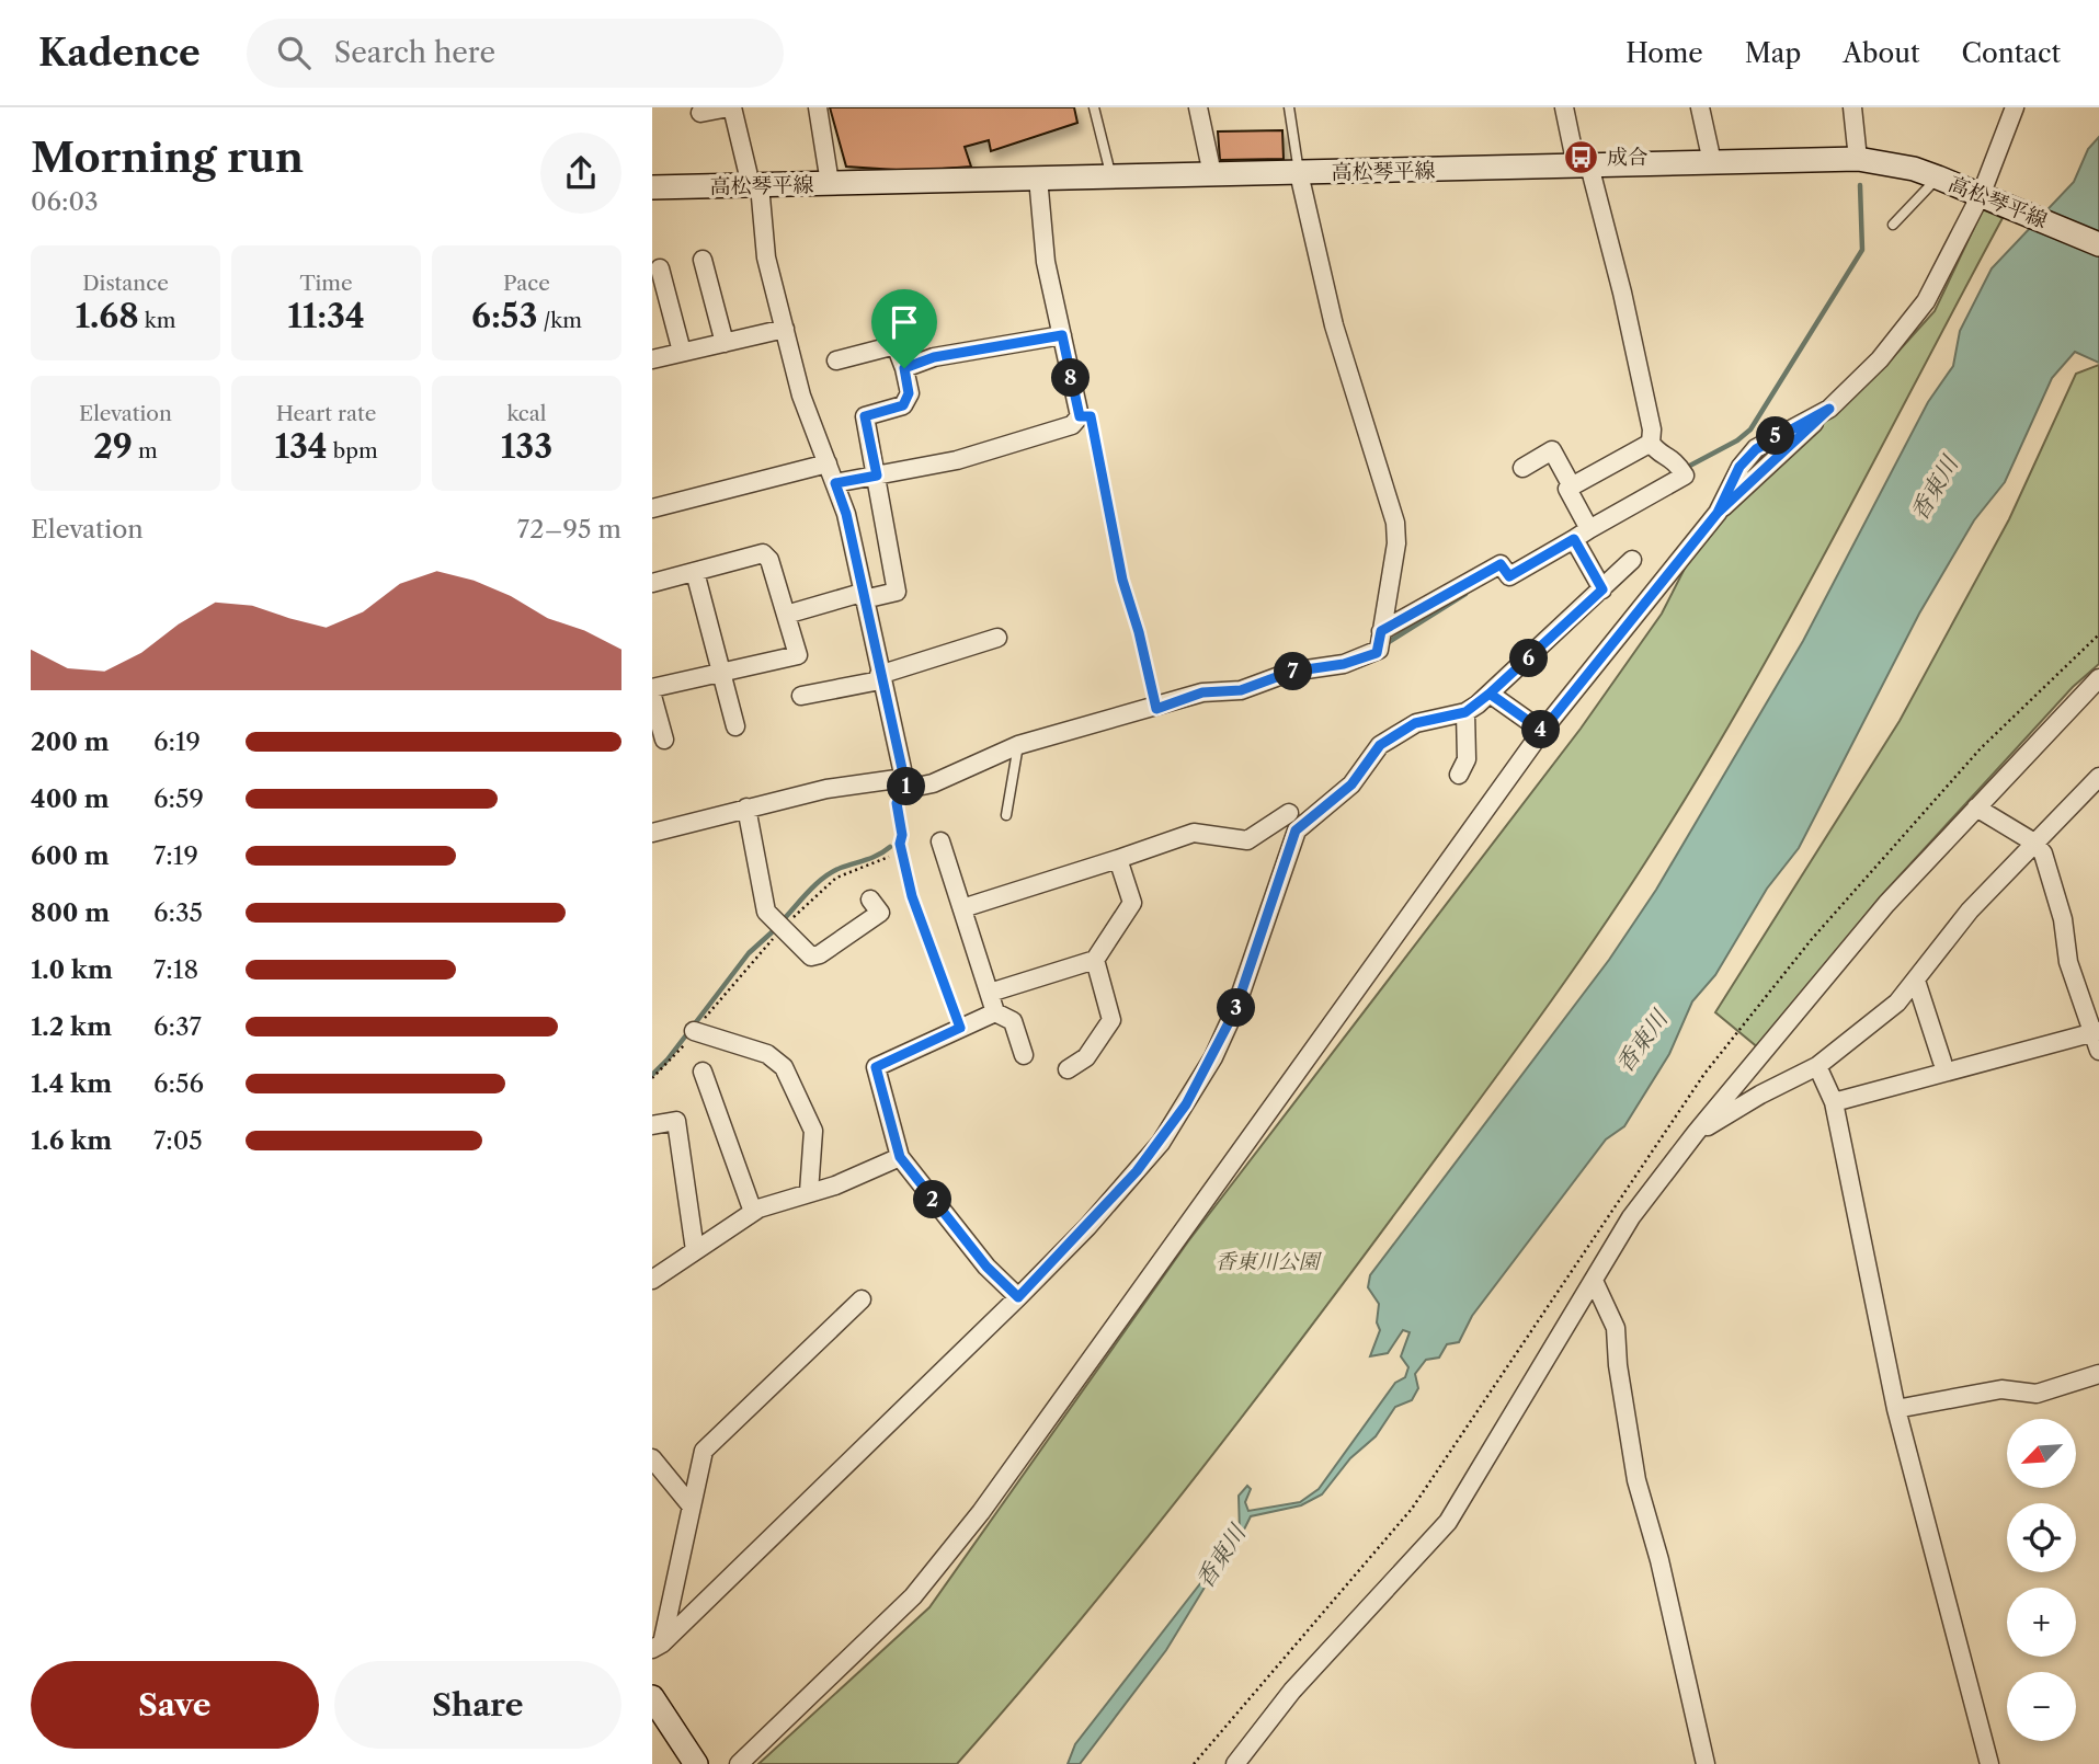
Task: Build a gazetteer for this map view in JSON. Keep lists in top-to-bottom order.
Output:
{
  "streets": {
    "main road": ["高松琴平線"]
  },
  "water": ["香東川"],
  "parks": ["香東川公園"],
  "places": {
    "bus stop": ["成合"]
  },
  "north": "bottom left",
  "page": {
    "header": "Kadence",
    "search": "Search here",
    "nav": [
      "Home",
      "Map",
      "About",
      "Contact"
    ],
    "heading": ["Morning run", "06:03"],
    "stats": [
      ["Distance", "1.68 km"],
      ["Time", "11:34"],
      ["Pace", "6:53 /km"],
      ["Elevation", "29 m"],
      ["Heart rate", "134 bpm"],
      ["kcal", "133"]
    ],
    "pins": [
      "8",
      "5",
      "6",
      "7",
      "4",
      "1",
      "3",
      "2"
    ],
    "chart": ["Elevation", "72–95 m"],
    "list": [
      {
        "name": "200 m",
        "note": "6:19"
      },
      {
        "name": "400 m",
        "note": "6:59"
      },
      {
        "name": "600 m",
        "note": "7:19"
      },
      {
        "name": "800 m",
        "note": "6:35"
      },
      {
        "name": "1.0 km",
        "note": "7:18"
      },
      {
        "name": "1.2 km",
        "note": "6:37"
      },
      {
        "name": "1.4 km",
        "note": "6:56"
      },
      {
        "name": "1.6 km",
        "note": "7:05"
      }
    ],
    "map_buttons": ["+", "−"],
    "buttons": ["Save", "Share"]
  }
}
